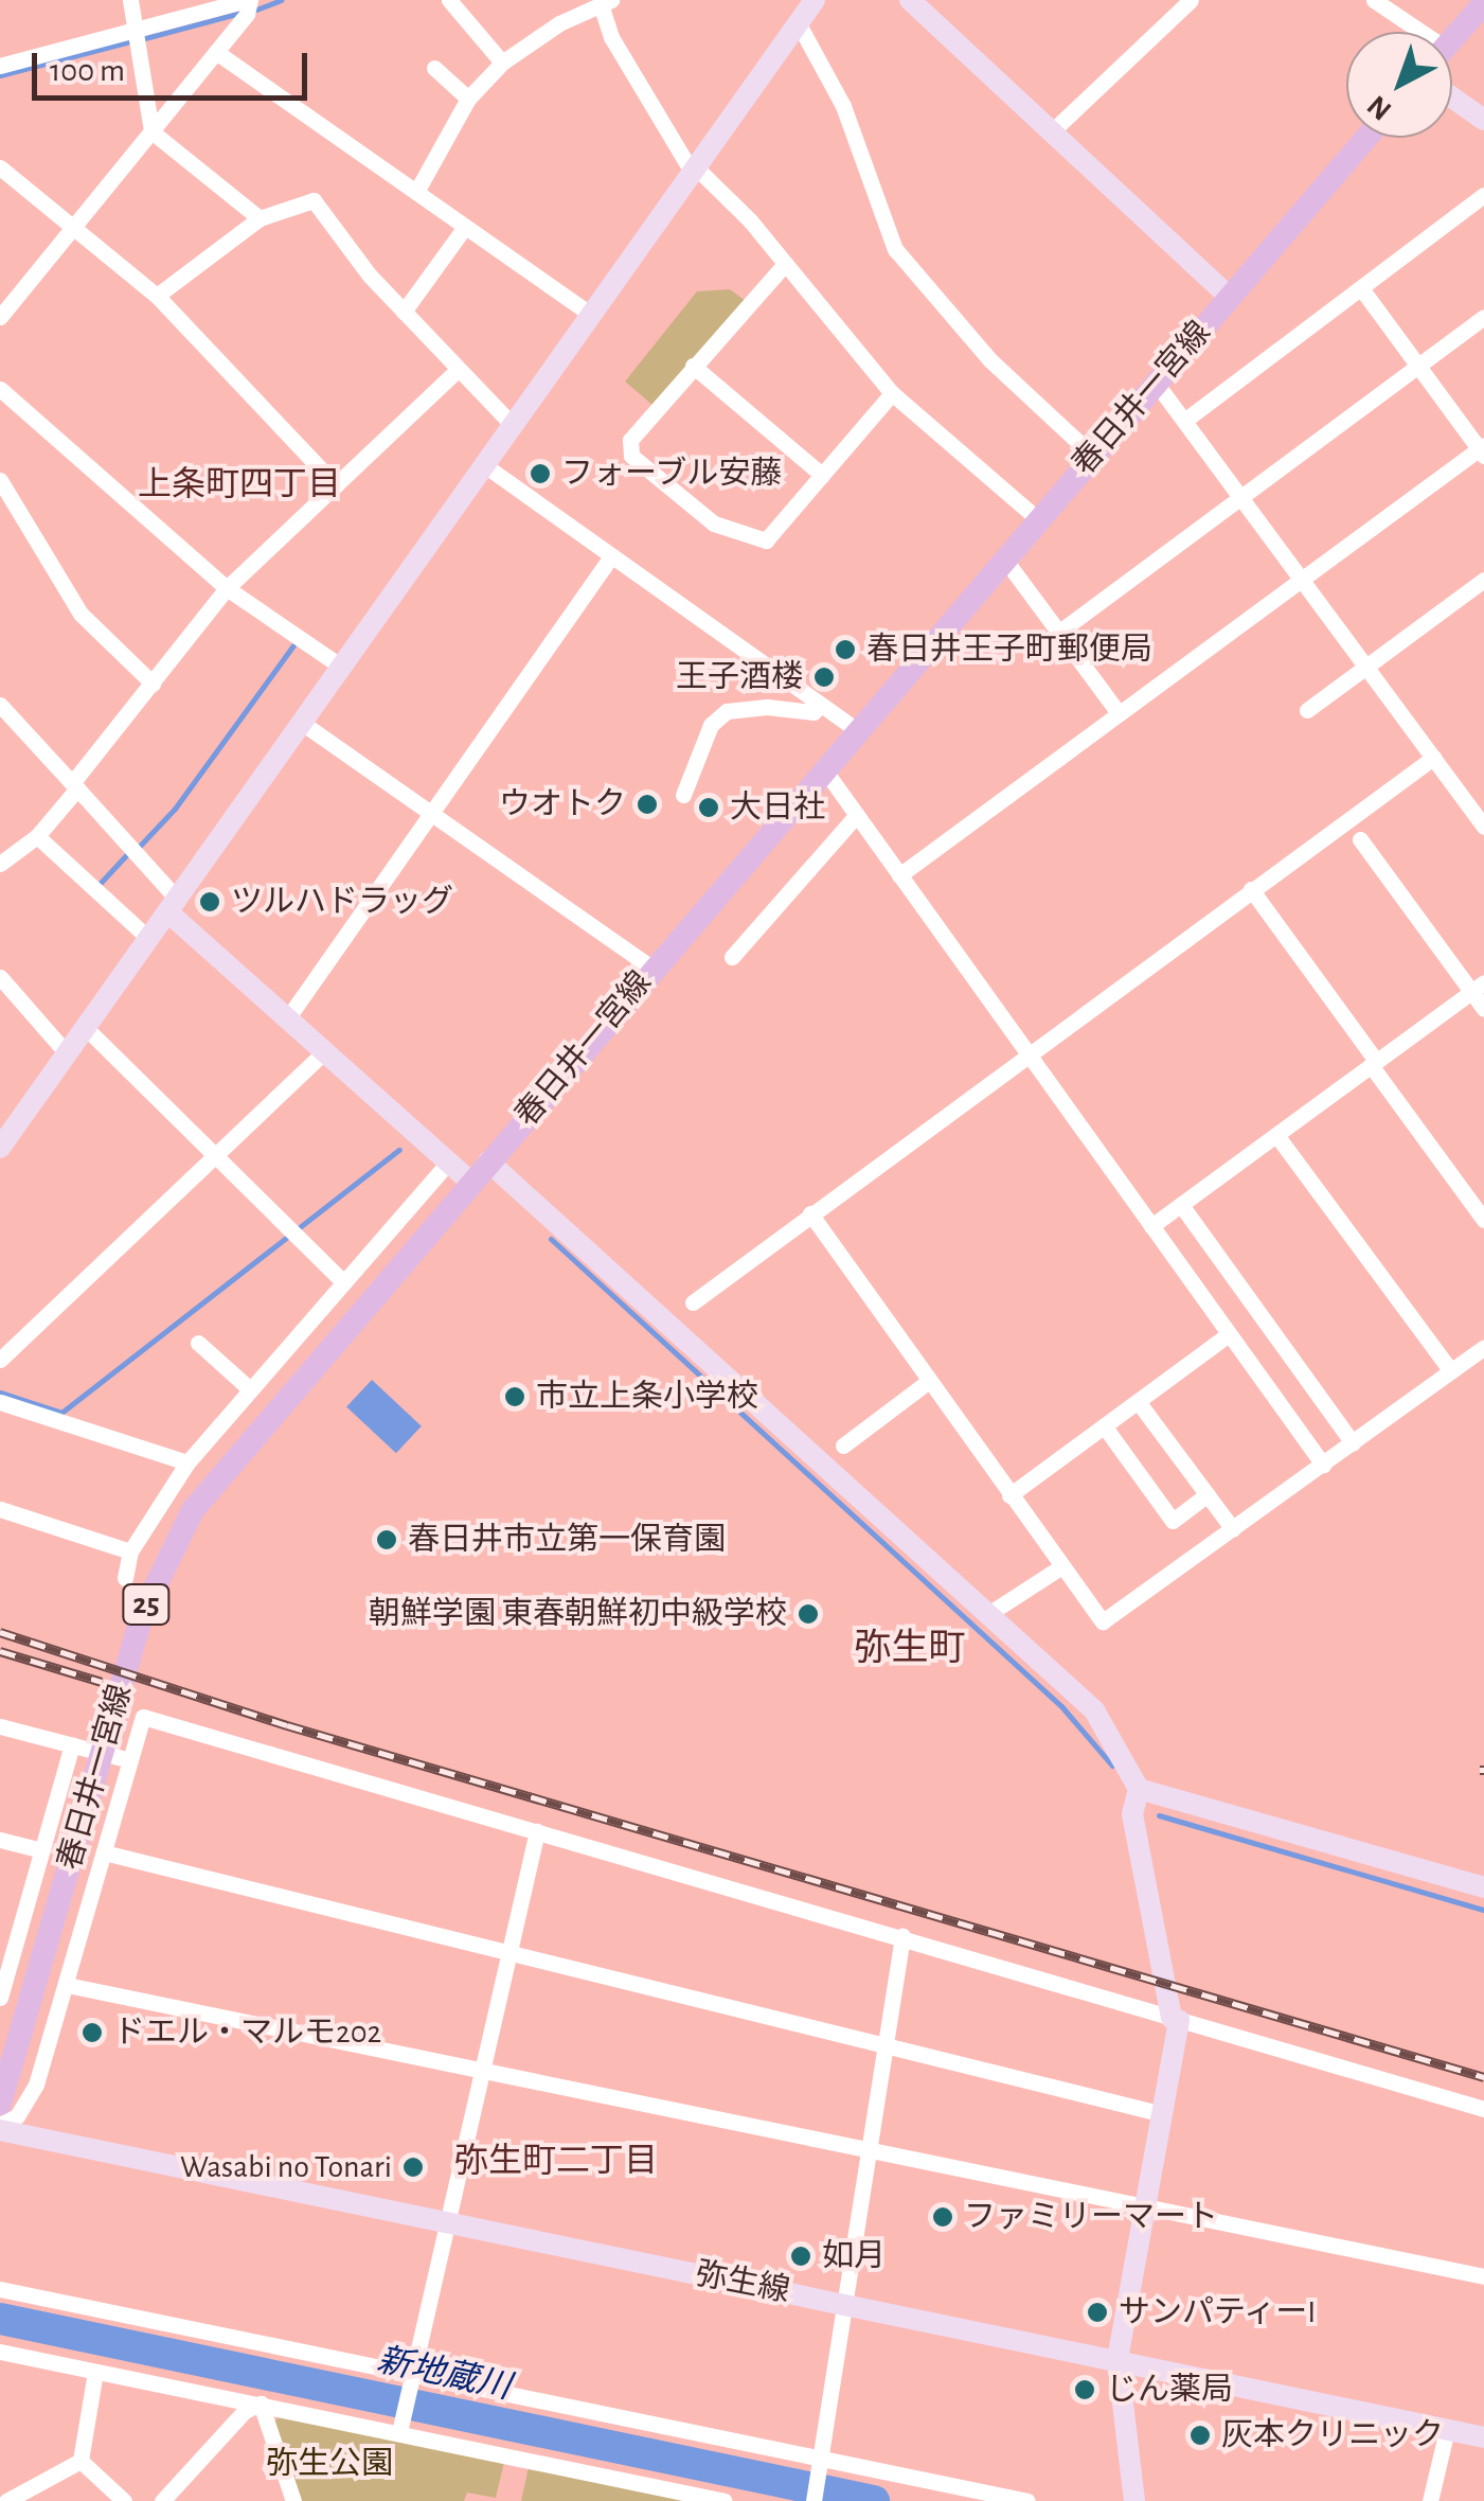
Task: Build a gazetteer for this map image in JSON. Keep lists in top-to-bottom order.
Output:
{
  "streets": {
    "main road": ["春日井一宮線", "25"],
    "street": ["弥生線"]
  },
  "districts": ["上条町四丁目", "弥生町", "弥生町二丁目"],
  "water": ["新地蔵川"],
  "parks": ["弥生公園"],
  "places": [
    "フォーブル安藤",
    "春日井王子町郵便局",
    "王子酒楼",
    "ウオトク",
    "大日社",
    "ツルハドラッグ",
    "市立上条小学校",
    "春日井市立第一保育園",
    "朝鮮学園 東春朝鮮初中級学校",
    "ドエル・マルモ202",
    "Wasabi no Tonari",
    "ファミリーマート",
    "如月",
    "サンパティーI",
    "じん薬局",
    "灰本クリニック"
  ],
  "scale_bar": "100 m",
  "north": "bottom left"
}
